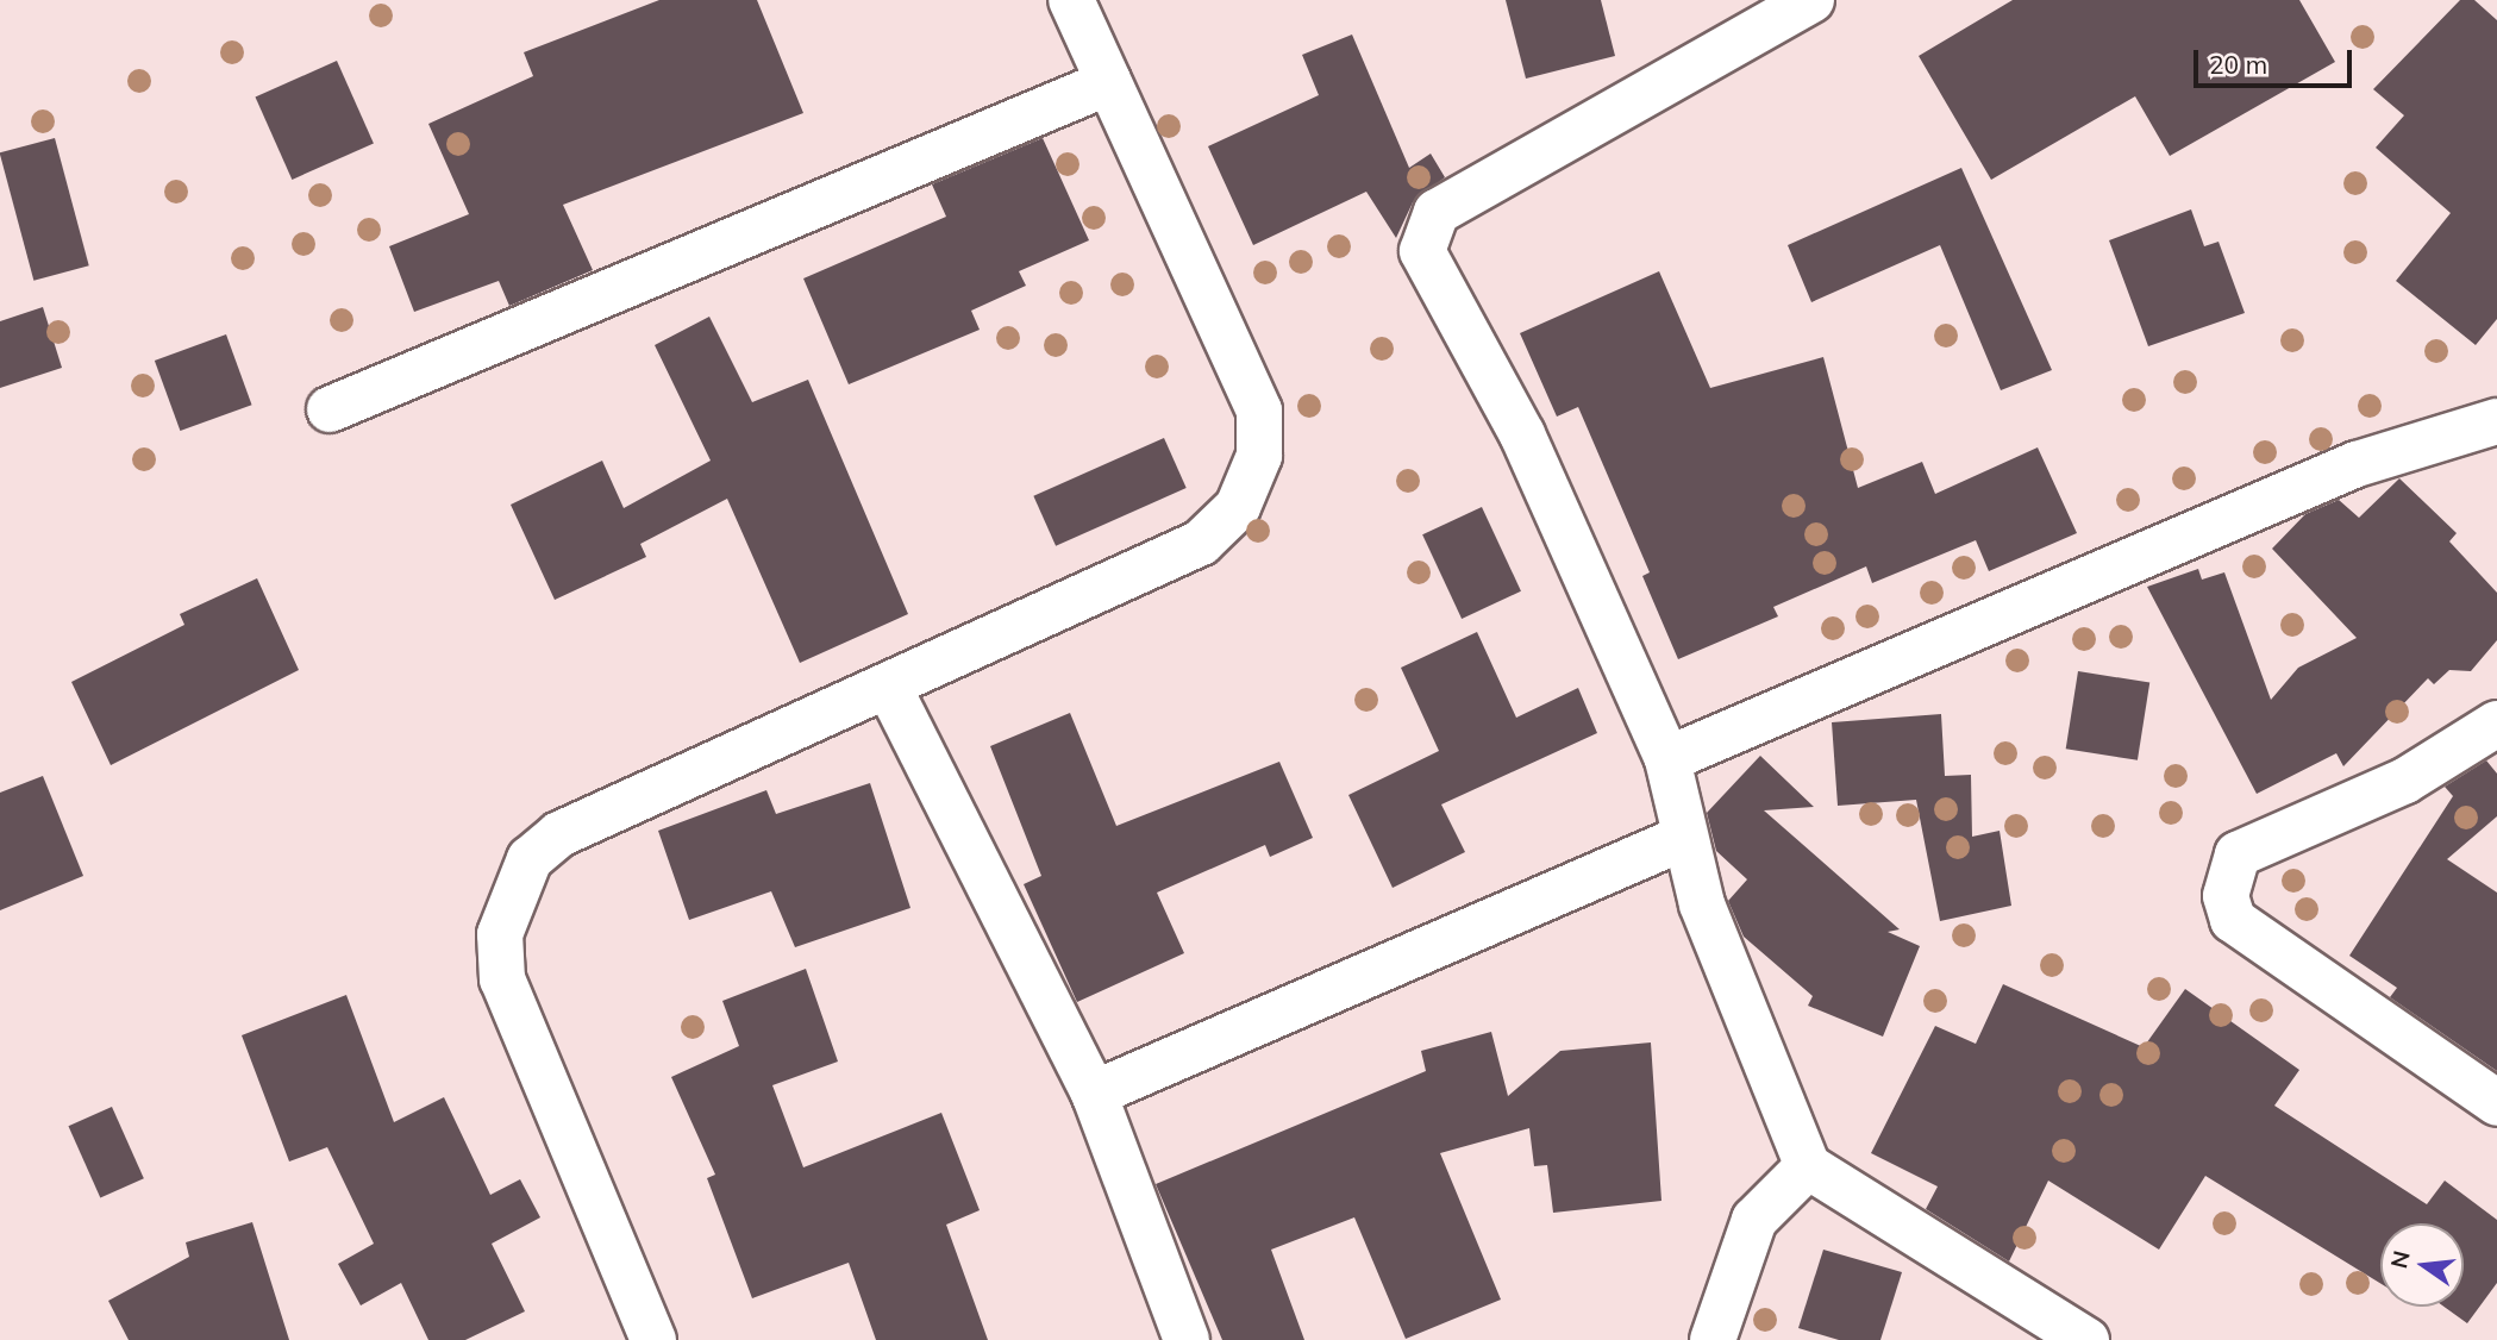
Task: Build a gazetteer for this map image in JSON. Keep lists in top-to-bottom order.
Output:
{
  "scale_bar": "20 m",
  "north": "left"
}
